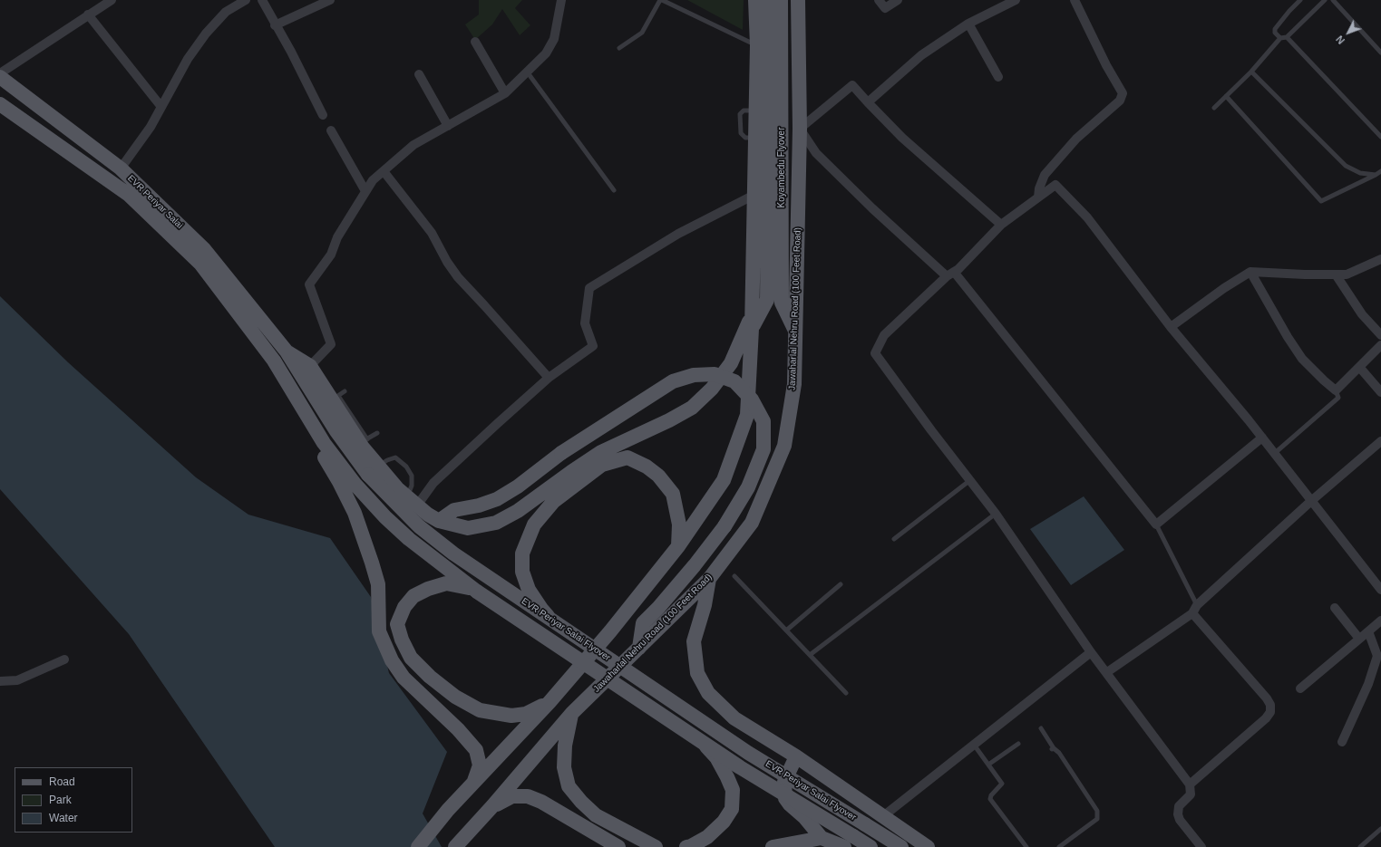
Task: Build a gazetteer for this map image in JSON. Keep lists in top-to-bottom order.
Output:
{
  "streets": {
    "main road": [
      "Koyambedu Flyover",
      "EVR Periyar Salai",
      "Jawaharlal Nehru Road (100 Feet Road)",
      "EVR Periyar Salai Flyover"
    ]
  },
  "crossings": [
    ["Koyambedu Flyover", "Jawaharlal Nehru Road (100 Feet Road)"],
    ["EVR Periyar Salai", "EVR Periyar Salai Flyover"]
  ],
  "legend": ["Road", "Park", "Water"],
  "north": "bottom left"
}
